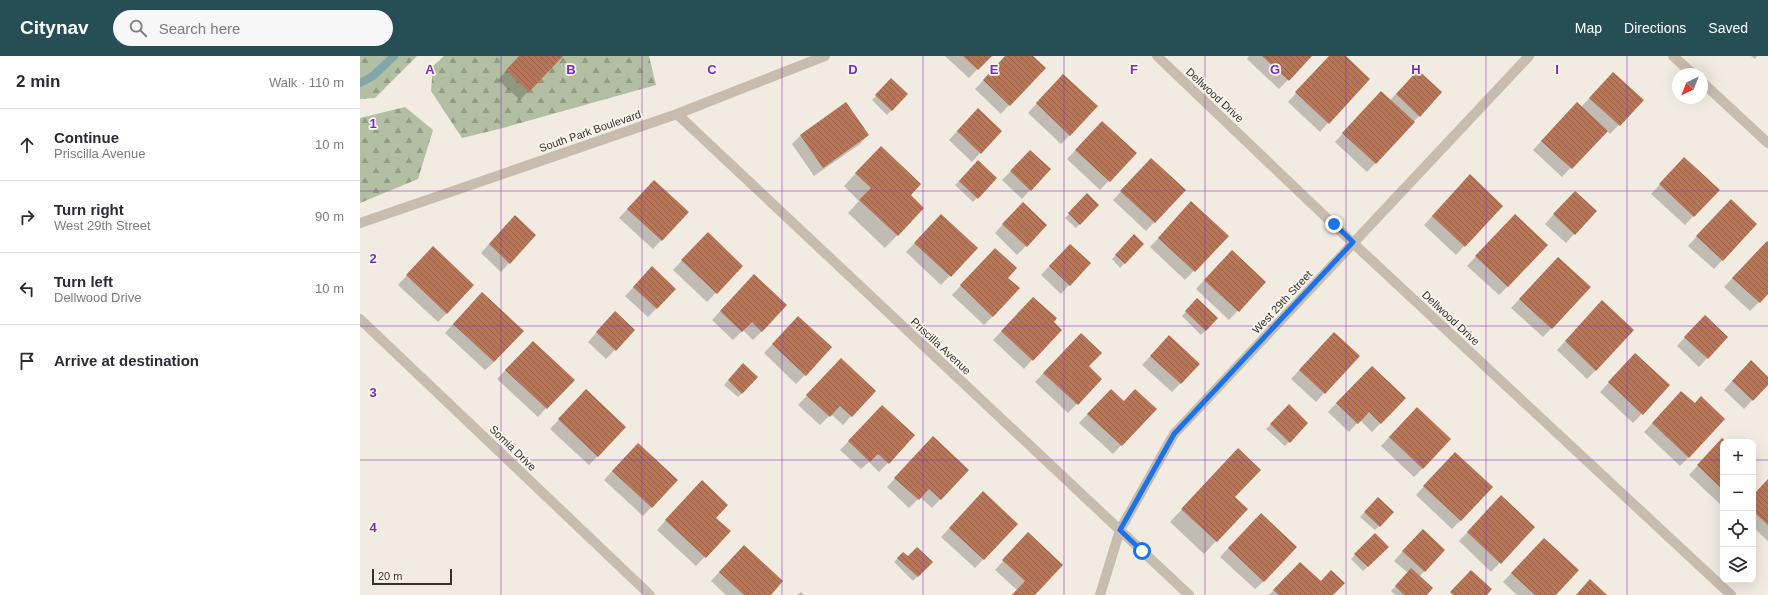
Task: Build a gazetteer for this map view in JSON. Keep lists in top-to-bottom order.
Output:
{
  "streets": {
    "street": [
      "Dellwood Drive",
      "South Park Boulevard",
      "West 29th Street",
      "Priscilla Avenue",
      "Somia Drive"
    ]
  },
  "crossings": [
    ["Dellwood Drive", "West 29th Street"],
    ["South Park Boulevard", "Priscilla Avenue"],
    ["West 29th Street", "Priscilla Avenue"]
  ],
  "scale_bar": "20 m",
  "north": "bottom left",
  "page": {
    "header": "Citynav",
    "search": "Search here",
    "nav": ["Map", "Directions", "Saved"],
    "heading": ["2 min", "Walk · 110 m"],
    "list": [
      ["Continue", "Priscilla Avenue", "10 m"],
      ["Turn right", "West 29th Street", "90 m"],
      ["Turn left", "Dellwood Drive", "10 m"],
      "Arrive at destination"
    ],
    "map_buttons": ["+", "−"],
    "scale": "20 m"
  },
  "grid": {
    "columns": [
      "A",
      "B",
      "C",
      "D",
      "E",
      "F",
      "G",
      "H",
      "I"
    ],
    "rows": [
      "1",
      "2",
      "3",
      "4"
    ]
  }
}
